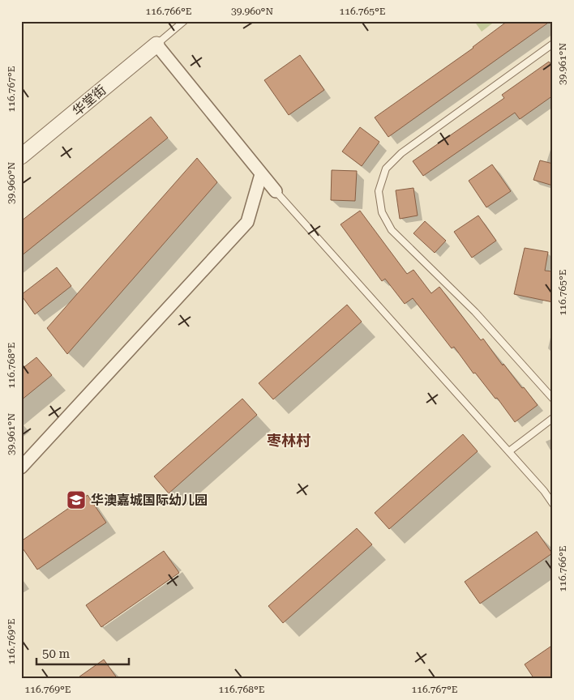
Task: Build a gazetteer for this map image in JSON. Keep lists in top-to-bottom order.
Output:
{
  "streets": {
    "street": ["华堂街"]
  },
  "districts": ["枣林村"],
  "places": {
    "school or university": ["华澳嘉城国际幼儿园"]
  },
  "scale_bar": "50 m",
  "coordinates": [
    "116.766°E",
    "39.960°N",
    "116.765°E",
    "39.961°N",
    "116.767°E",
    "116.768°E",
    "116.769°E"
  ]
}
